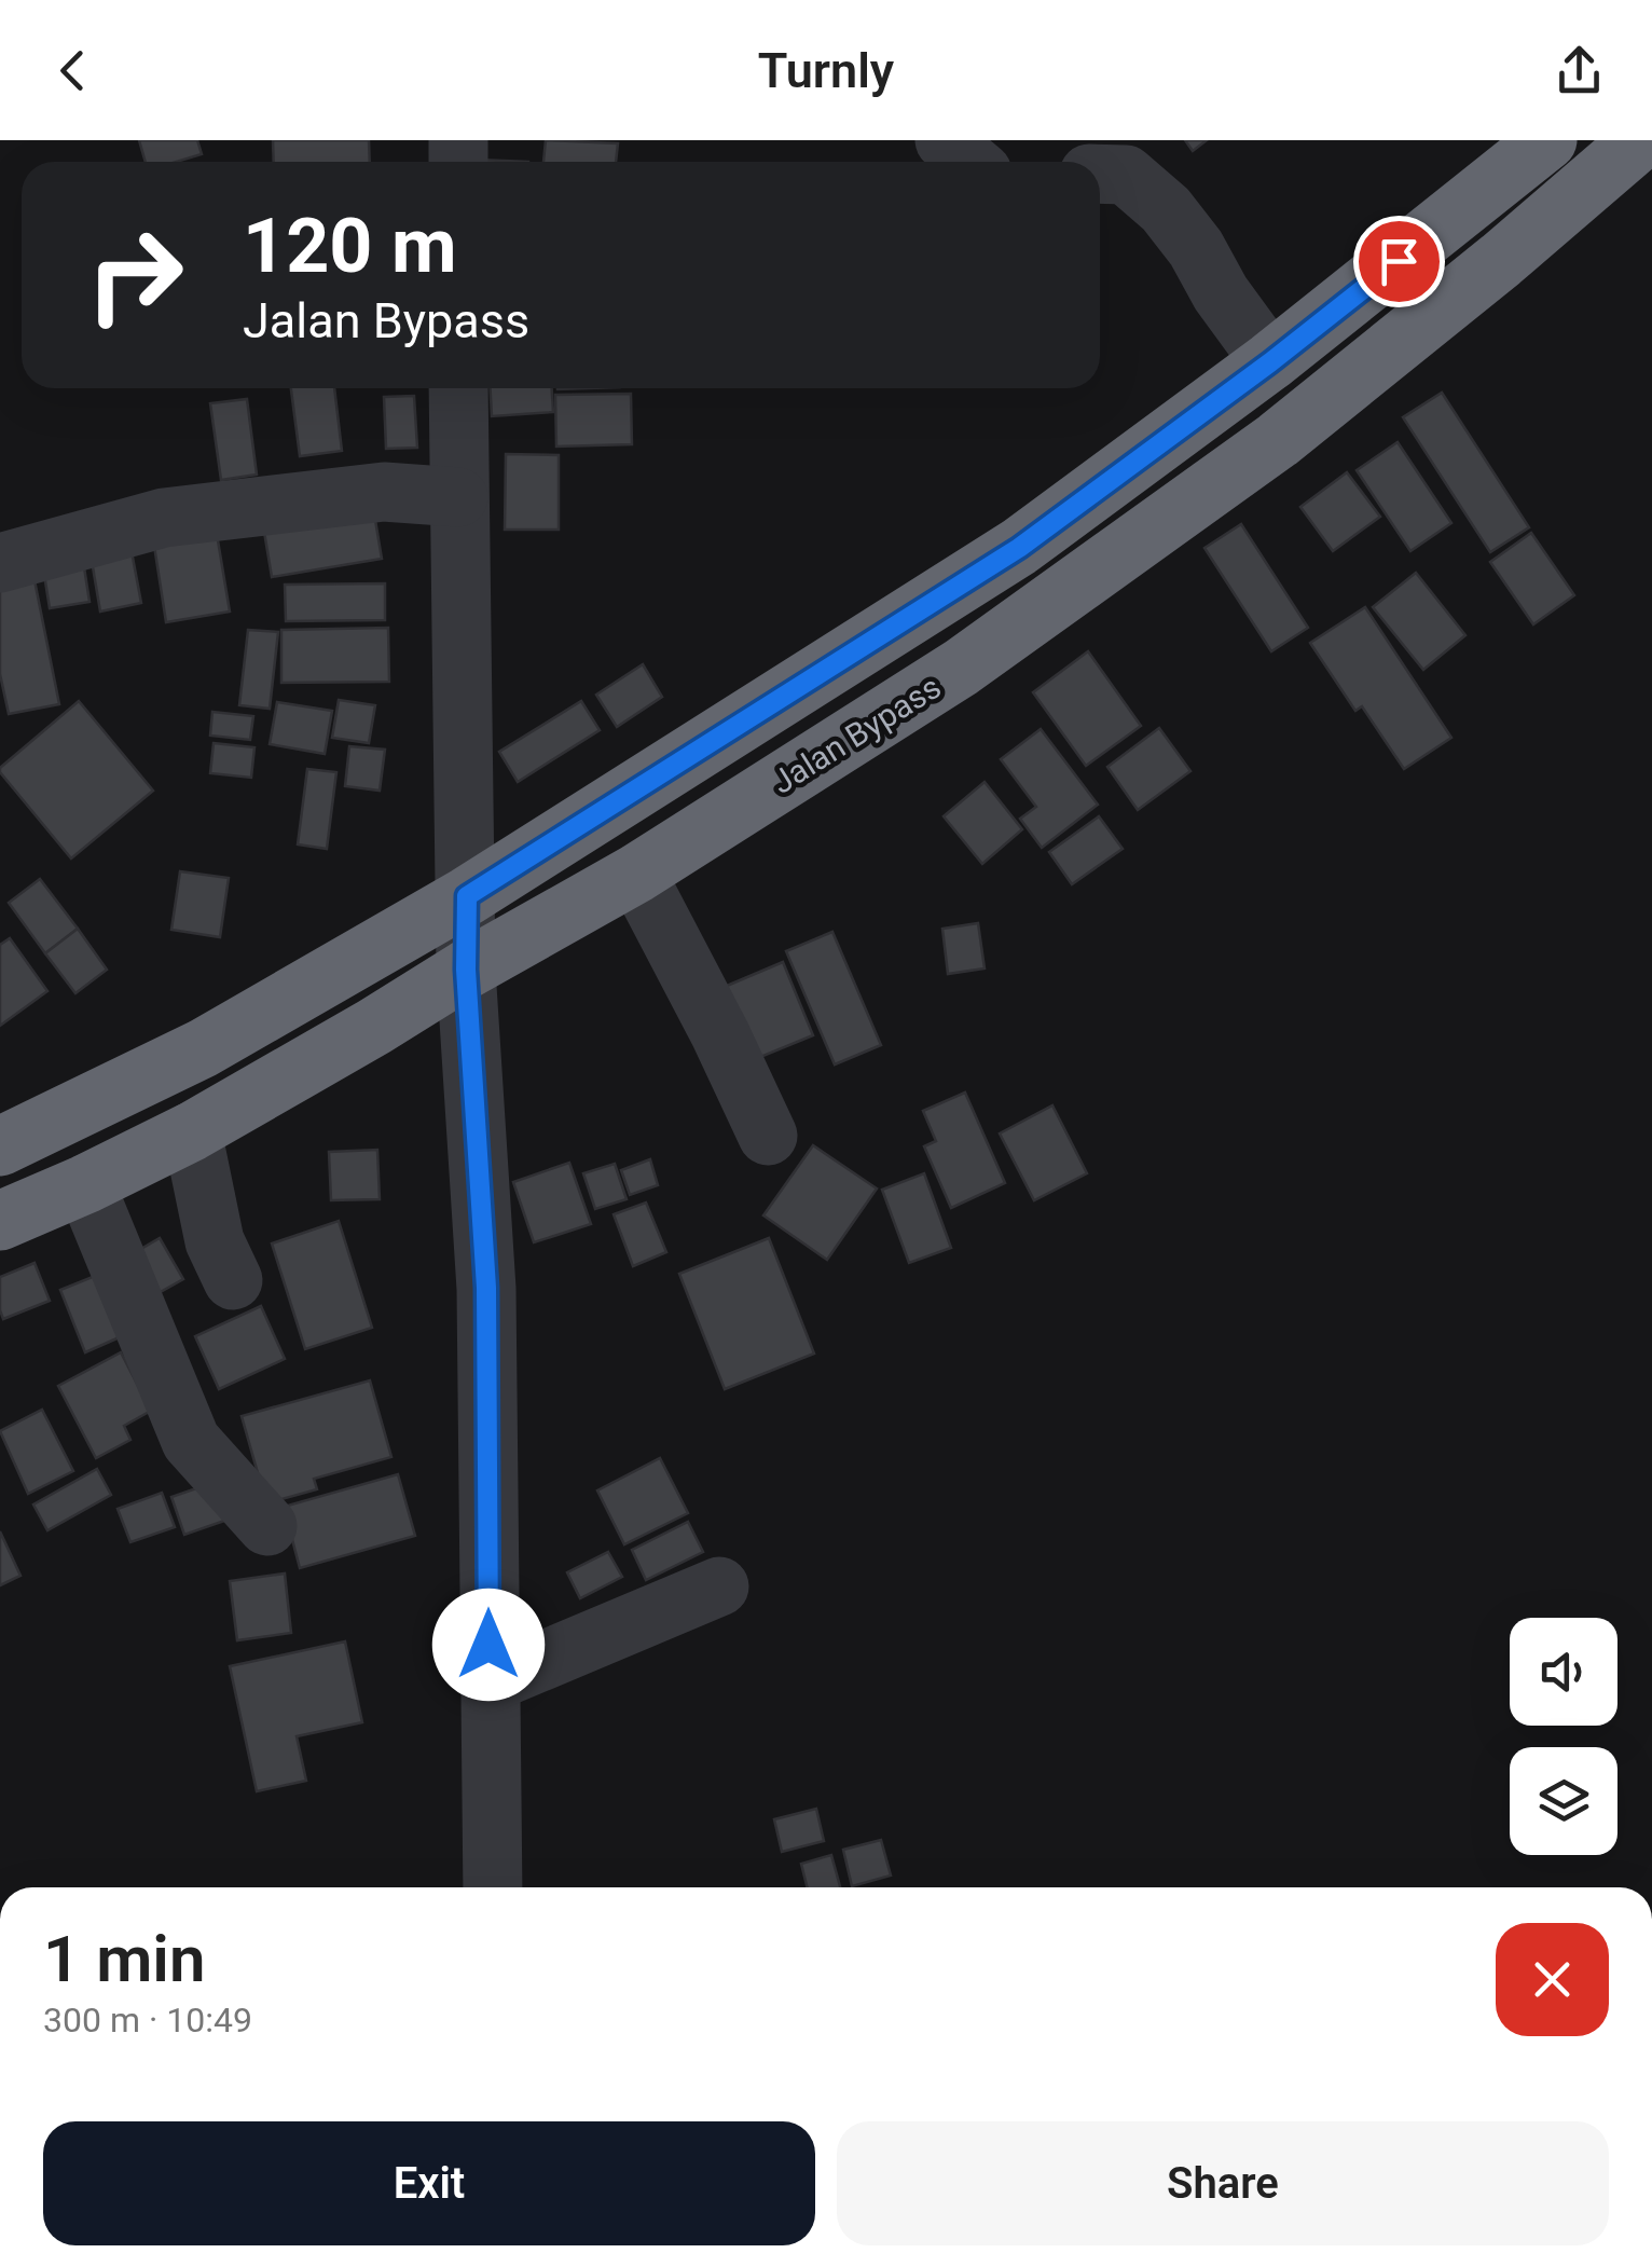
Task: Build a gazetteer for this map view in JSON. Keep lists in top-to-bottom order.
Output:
{
  "streets": {
    "highway": ["Jalan Bypass"]
  },
  "page": {
    "header": "Turnly",
    "turn": ["120 m", "Jalan Bypass"],
    "heading": ["1 min", "300 m · 10:49"],
    "buttons": ["Exit", "Share"]
  }
}
